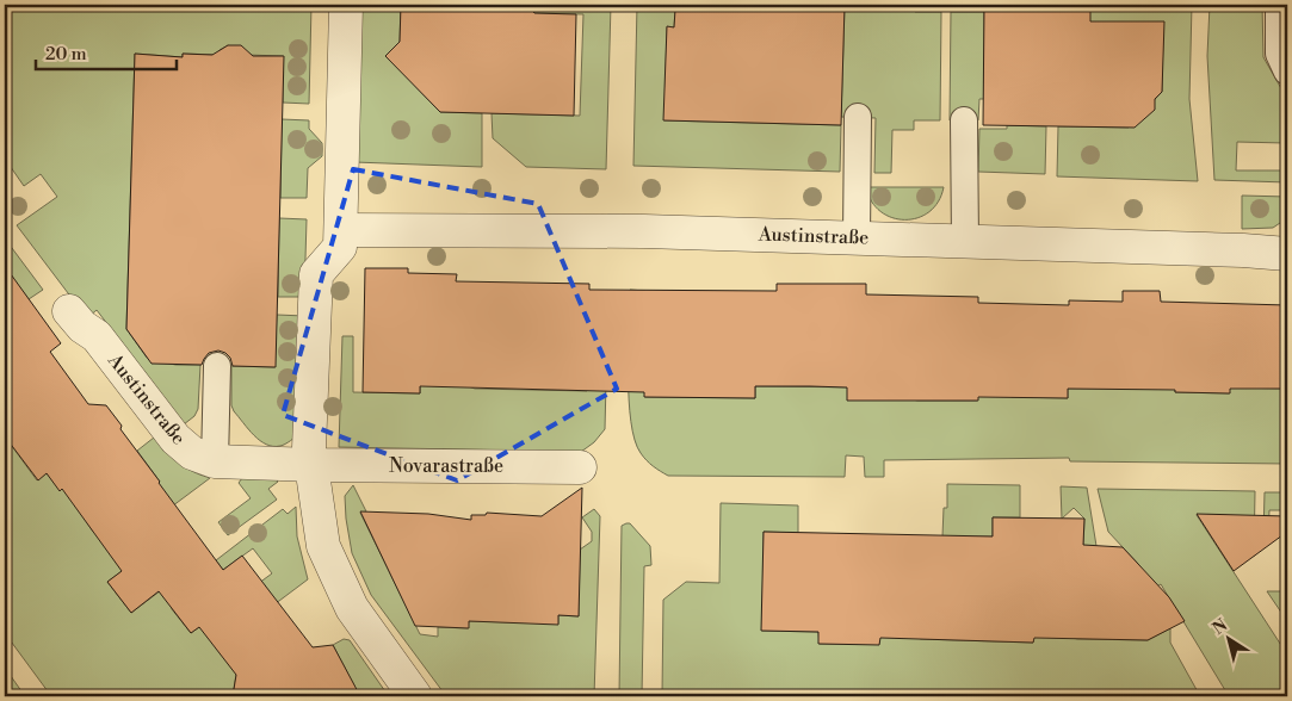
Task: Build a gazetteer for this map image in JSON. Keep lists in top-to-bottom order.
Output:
{
  "streets": {
    "street": ["Austinstraße", "Novarastraße"]
  },
  "crossings": [
    ["Austinstraße", "Novarastraße"]
  ],
  "scale_bar": "20 m",
  "north": "top left"
}
